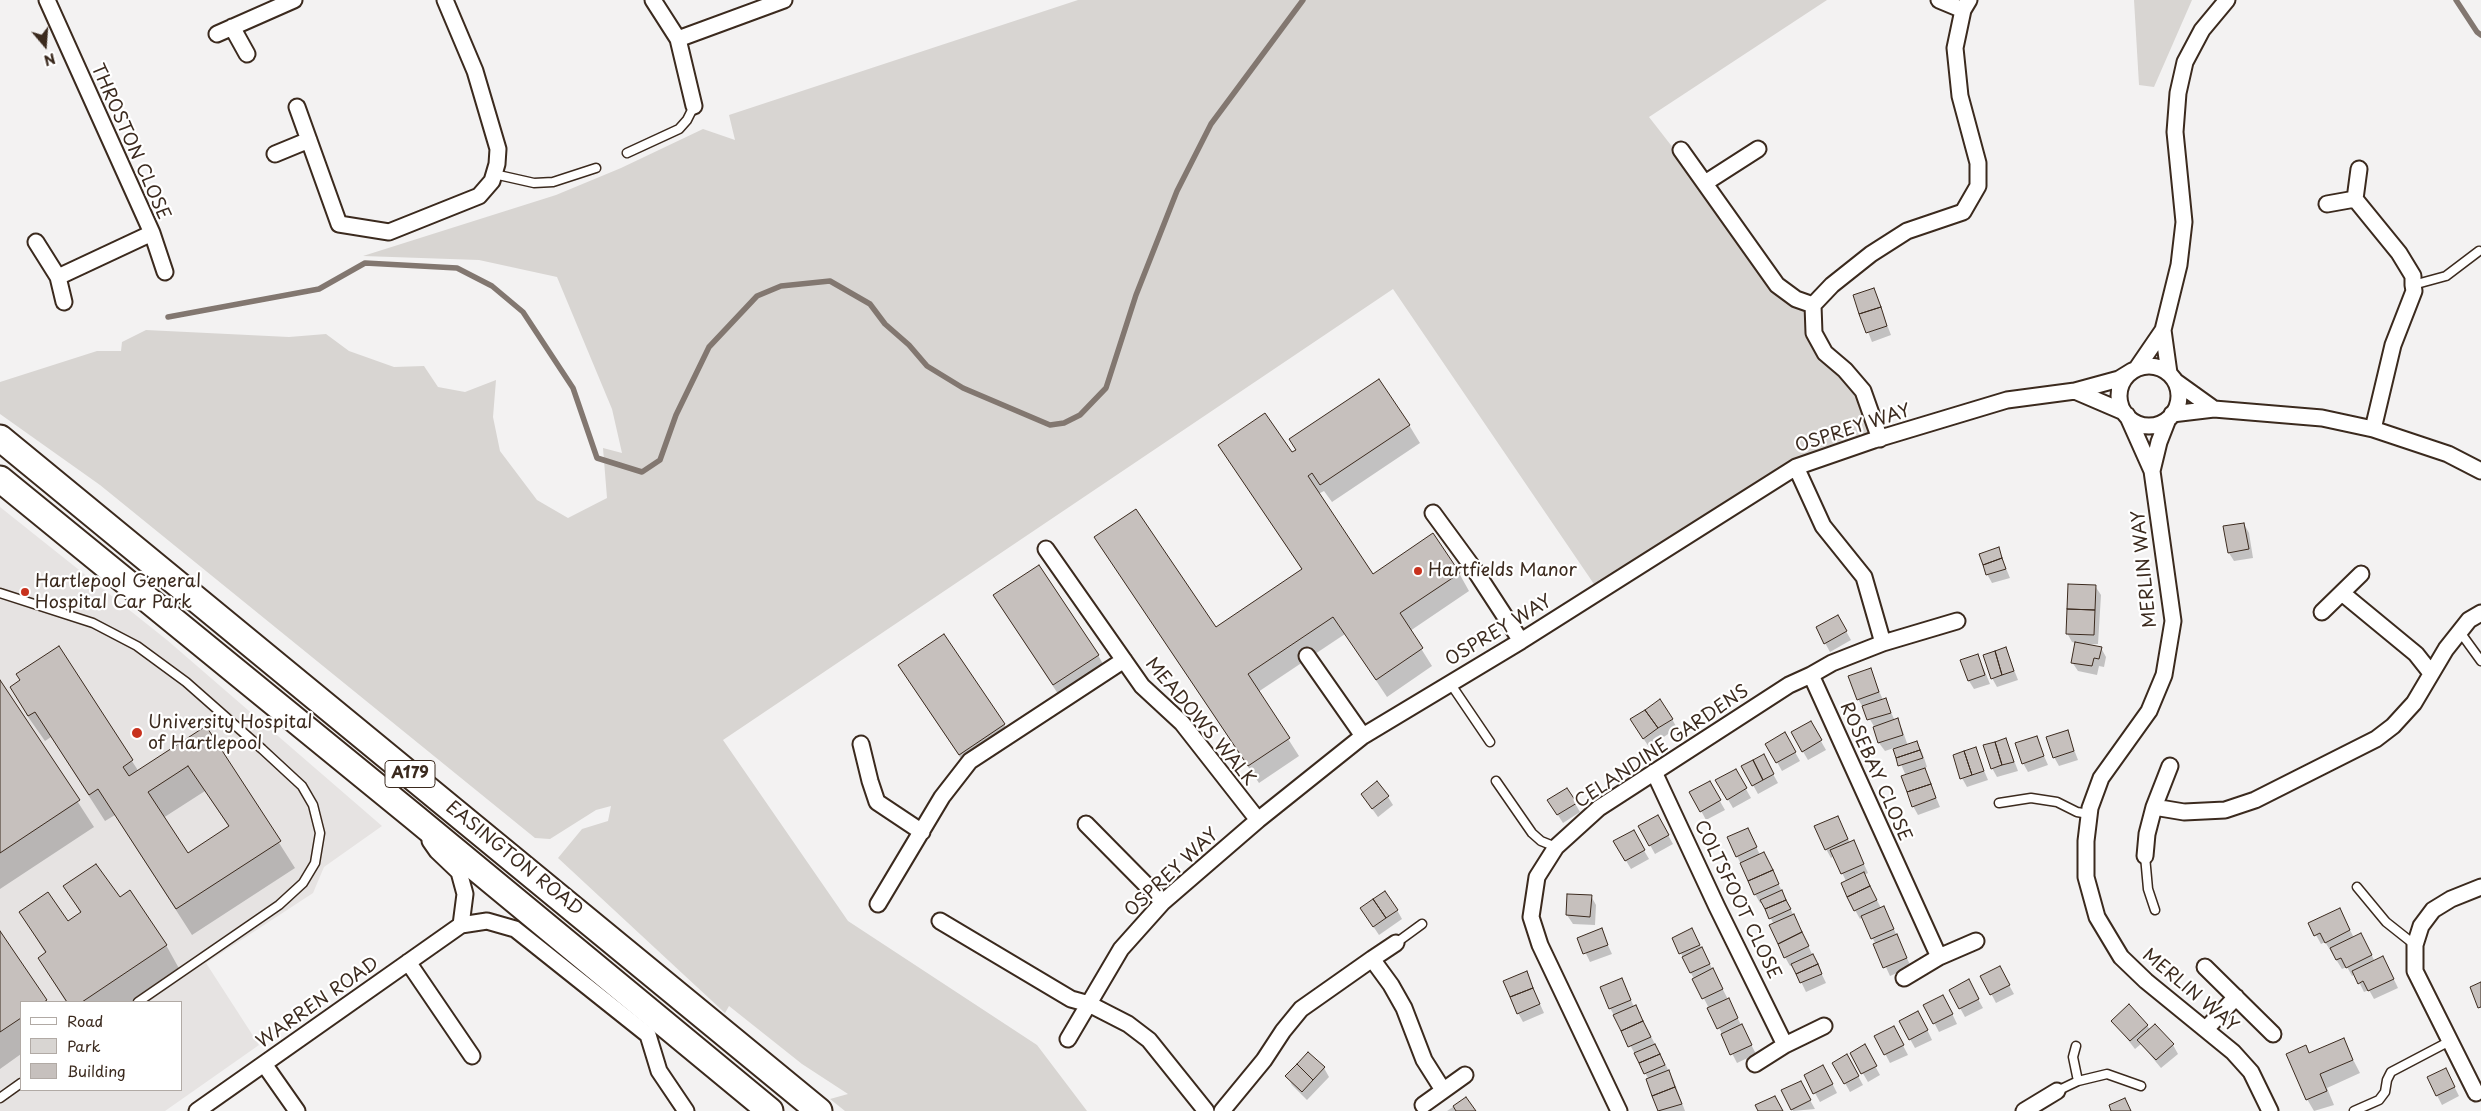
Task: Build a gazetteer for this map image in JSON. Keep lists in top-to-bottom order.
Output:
{
  "streets": {
    "highway": ["A179", "EASINGTON ROAD"],
    "street": [
      "THROSTON CLOSE",
      "OSPREY WAY",
      "MERLIN WAY",
      "MEADOWS WALK",
      "CELANDINE GARDENS",
      "ROSEBAY CLOSE",
      "COLTSFOOT CLOSE",
      "WARREN ROAD"
    ]
  },
  "crossings": [
    ["OSPREY WAY", "MERLIN WAY"],
    ["OSPREY WAY", "MEADOWS WALK"],
    ["CELANDINE GARDENS", "ROSEBAY CLOSE"],
    ["CELANDINE GARDENS", "COLTSFOOT CLOSE"]
  ],
  "places": ["Hartfields Manor", "Hartlepool General Hospital Car Park", "University Hospital of Hartlepool"],
  "legend": ["Road", "Park", "Building"],
  "north": "bottom"
}
